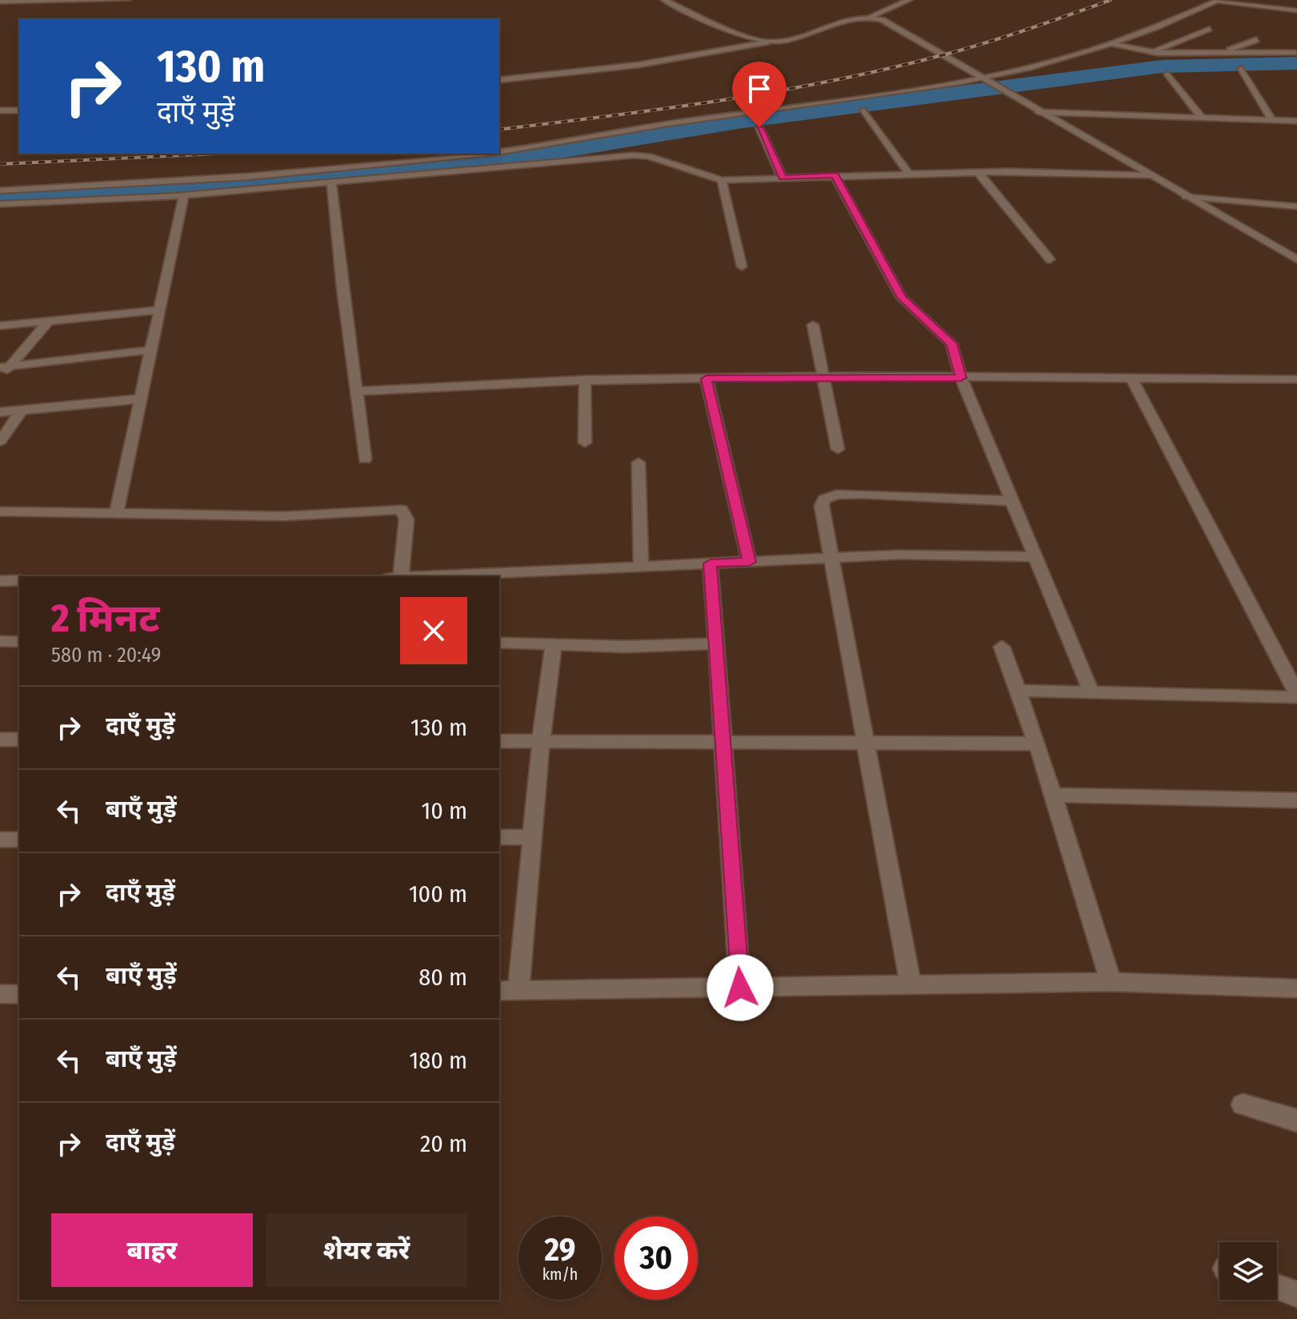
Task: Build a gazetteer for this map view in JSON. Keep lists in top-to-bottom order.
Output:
{
  "page": {
    "turn": ["130 m", "दाएँ मुड़ें"],
    "heading": ["2 मिनट", "580 m · 20:49"],
    "list": [
      {
        "name": "दाएँ मुड़ें",
        "value": "130 m"
      },
      {
        "name": "बाएँ मुड़ें",
        "value": "10 m"
      },
      {
        "name": "दाएँ मुड़ें",
        "value": "100 m"
      },
      {
        "name": "बाएँ मुड़ें",
        "value": "80 m"
      },
      {
        "name": "बाएँ मुड़ें",
        "value": "180 m"
      },
      {
        "name": "दाएँ मुड़ें",
        "value": "20 m"
      }
    ],
    "buttons": ["बाहर", "शेयर करें"],
    "speed": "29 km/h",
    "limit": "30"
  }
}
